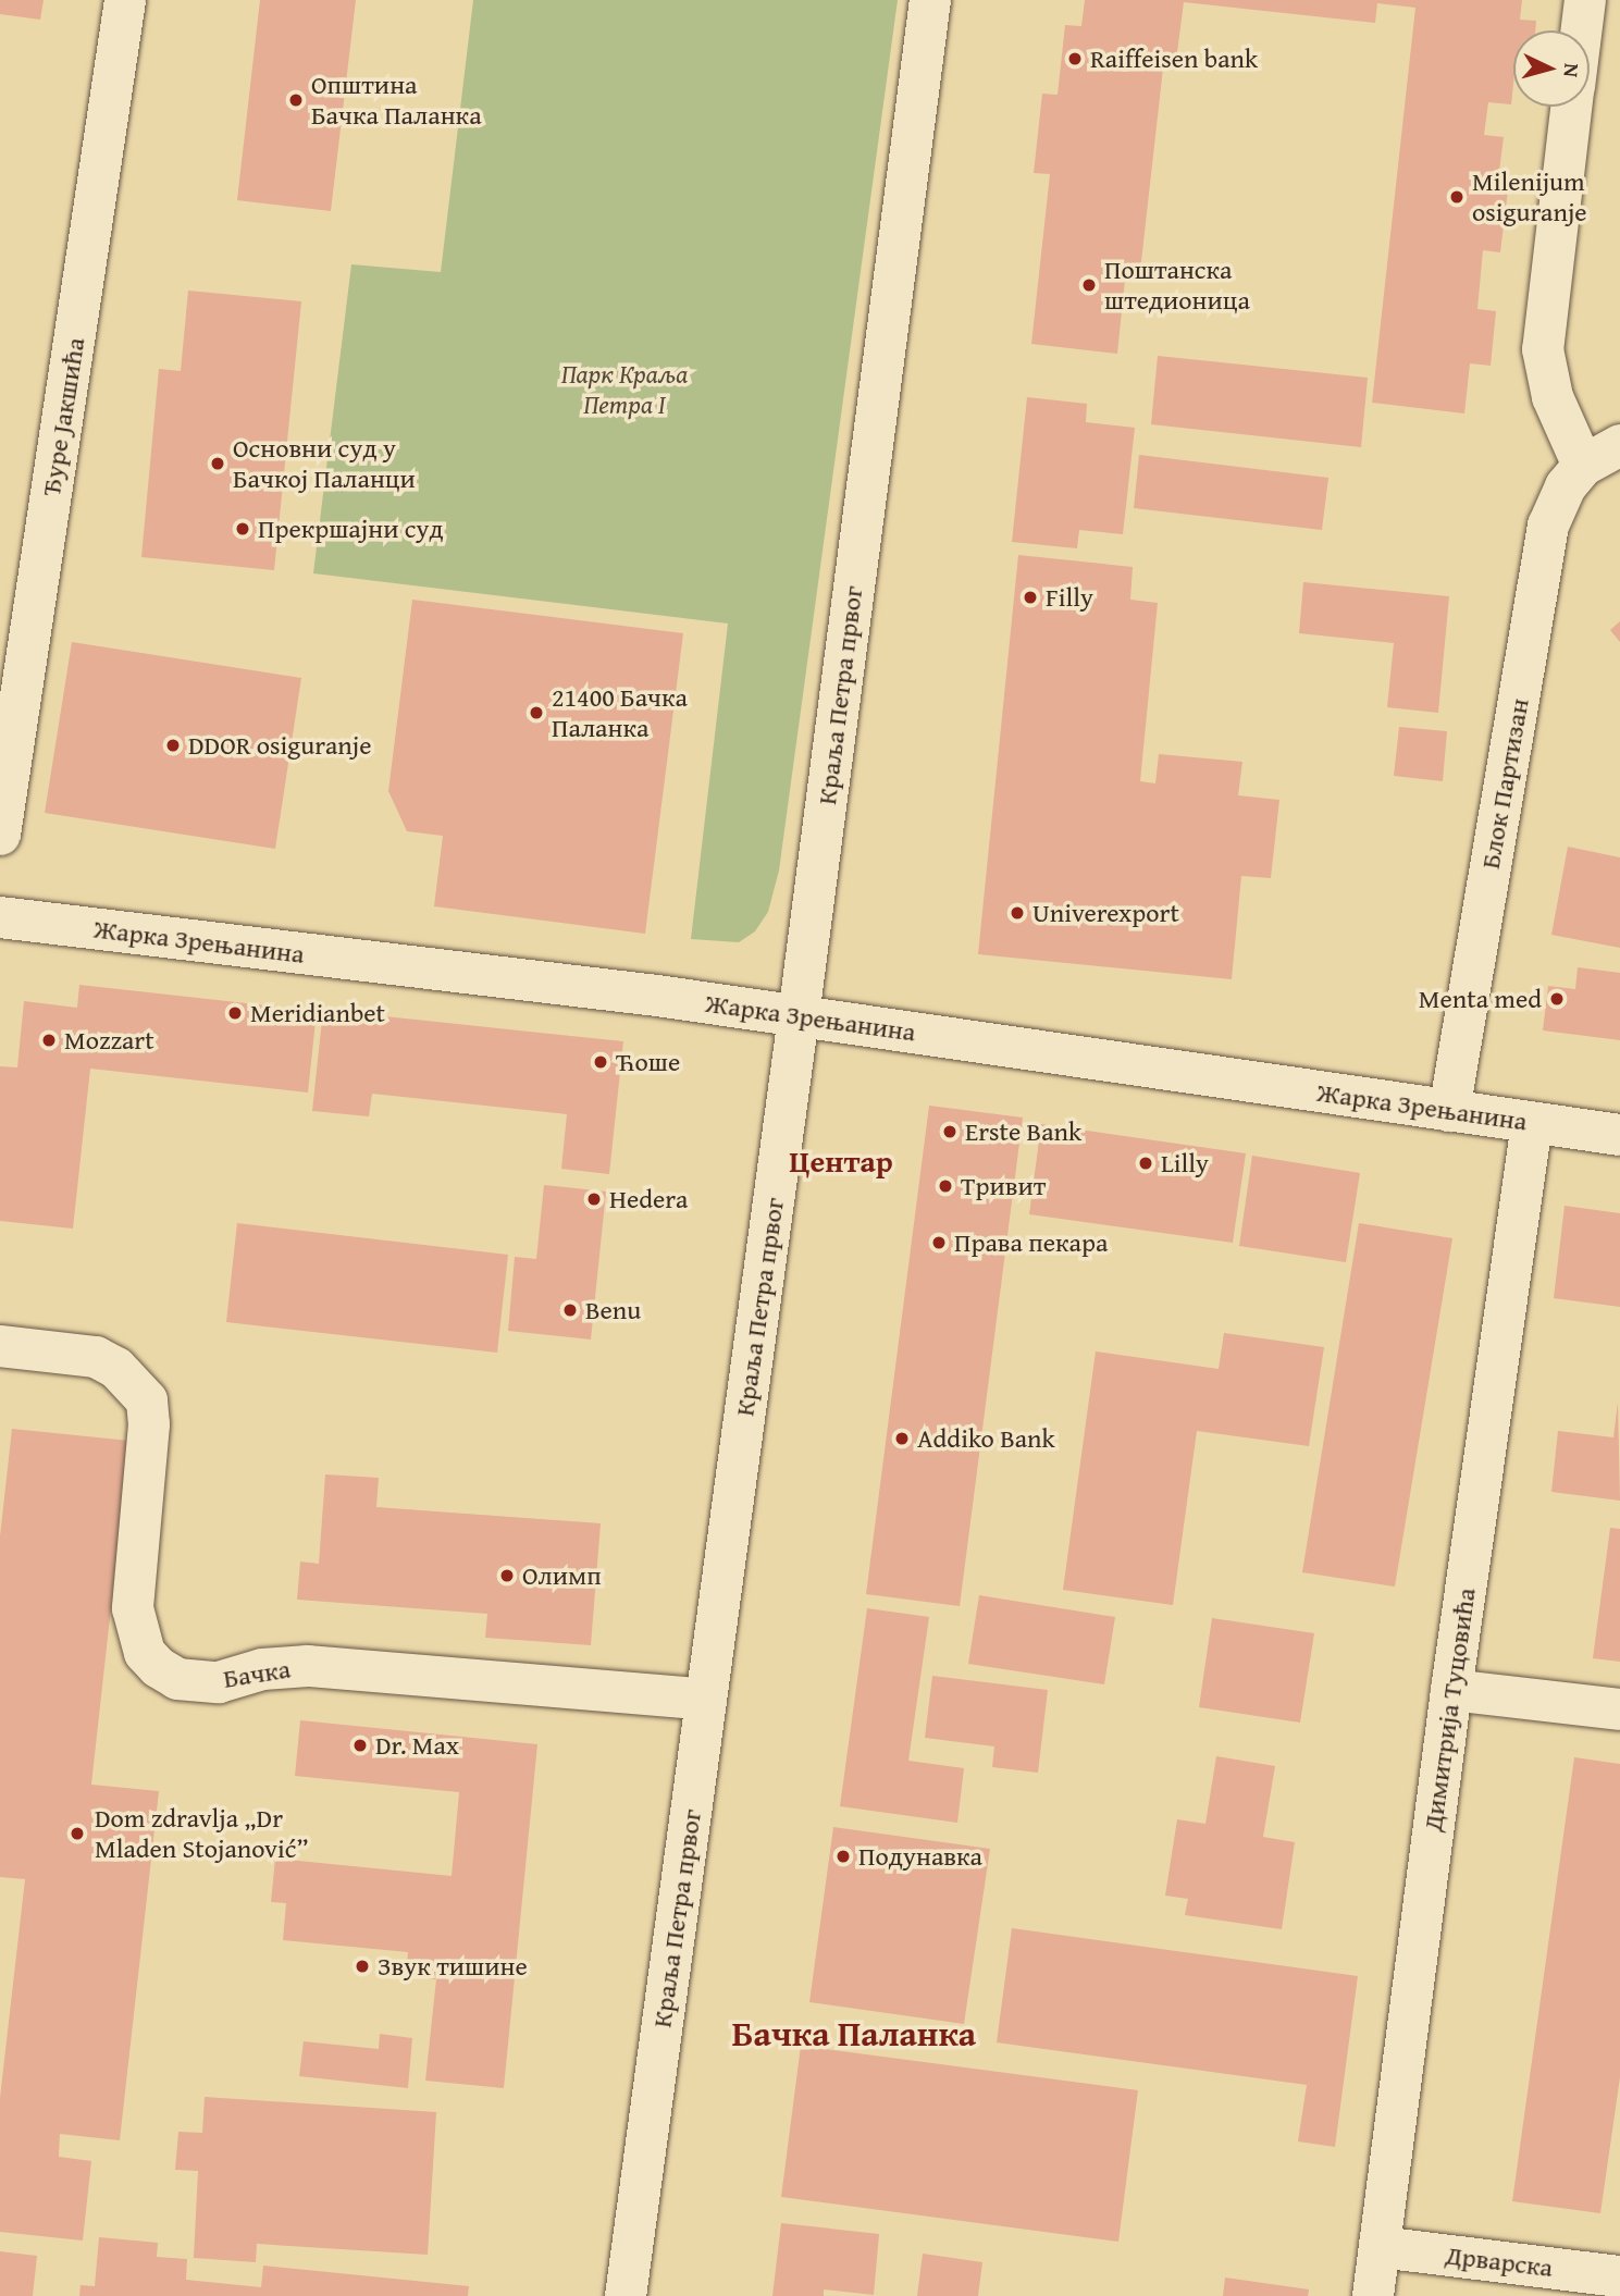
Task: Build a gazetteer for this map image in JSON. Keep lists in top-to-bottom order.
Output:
{
  "streets": {
    "street": [
      "Ђуре Јакшића",
      "Краља Петра првог",
      "Блок Партизан",
      "Жарка Зрењанина",
      "Бачка",
      "Димитрија Туцовића",
      "Дрварска"
    ]
  },
  "crossings": [
    ["Краља Петра првог", "Жарка Зрењанина"],
    ["Краља Петра првог", "Бачка"],
    ["Блок Партизан", "Жарка Зрењанина"],
    ["Жарка Зрењанина", "Димитрија Туцовића"],
    ["Димитрија Туцовића", "Дрварска"]
  ],
  "districts": ["Центар", "Бачка Паланка"],
  "parks": ["Парк Краља Петра I"],
  "places": [
    "Raiffeisen bank",
    "Општина Бачка Паланка",
    "Milenijum osiguranje",
    "Поштанска штедионица",
    "Основни суд у Бачкој Паланци",
    "Прекршајни суд",
    "Filly",
    "21400 Бачка Паланка",
    "DDOR osiguranje",
    "Univerexport",
    "Menta med",
    "Meridianbet",
    "Mozzart",
    "Ћоше",
    "Erste Bank",
    "Lilly",
    "Тривит",
    "Hedera",
    "Права пекара",
    "Benu",
    "Addiko Bank",
    "Олимп",
    "Dr. Max",
    "Dom zdravlja „Dr Mladen Stojanović”",
    "Подунавка",
    "Звук тишине"
  ],
  "north": "right"
}
